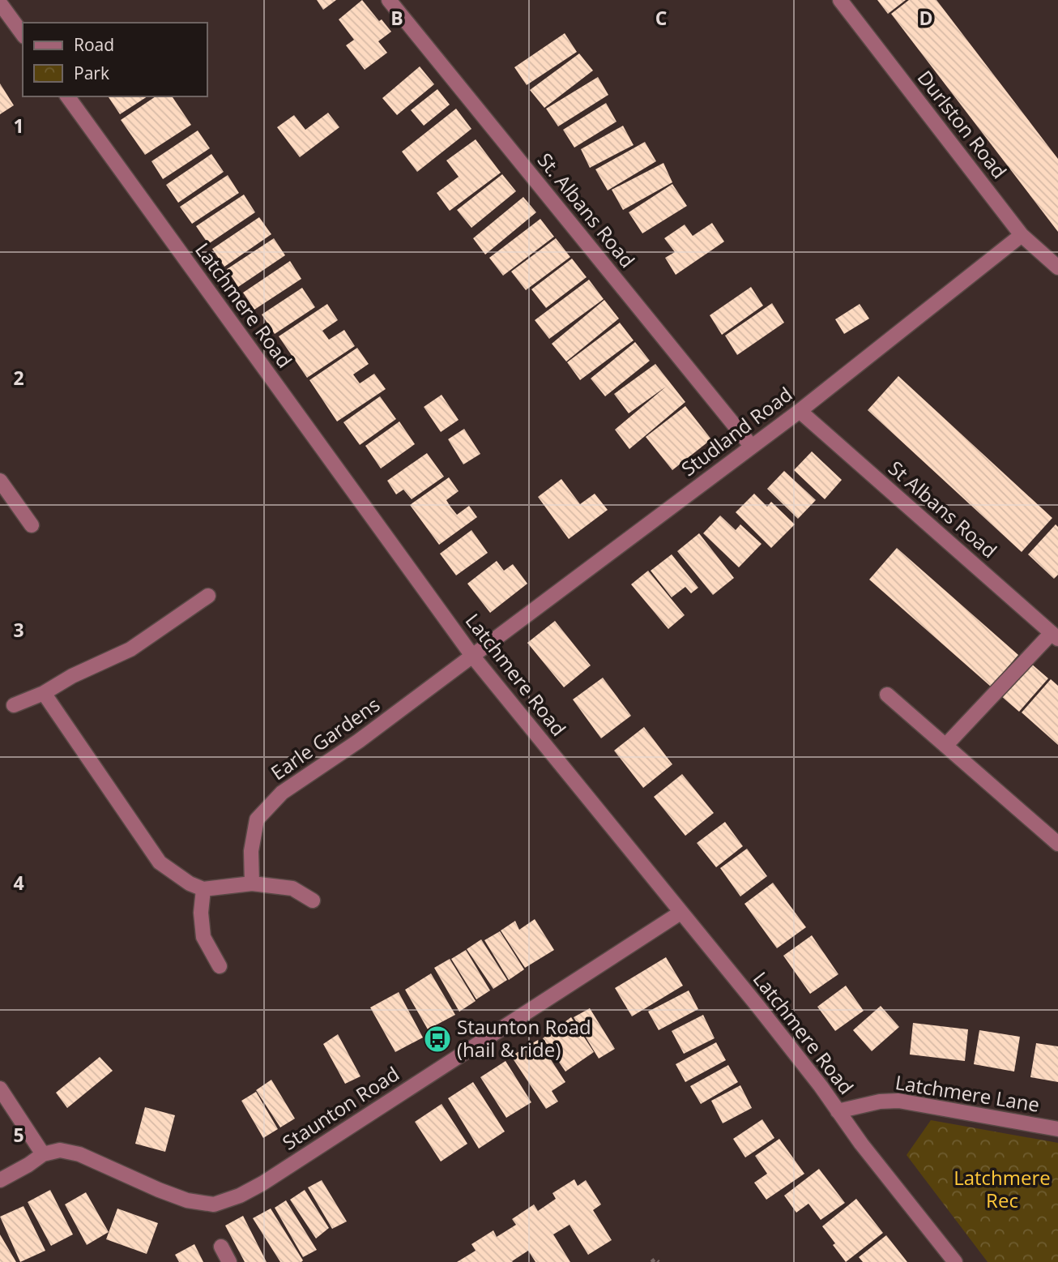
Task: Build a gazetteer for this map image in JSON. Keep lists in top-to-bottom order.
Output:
{
  "streets": {
    "street": [
      "Durlston Road",
      "St. Albans Road",
      "Latchmere Road",
      "Studland Road",
      "St Albans Road",
      "Earle Gardens",
      "Latchmere Lane",
      "Staunton Road"
    ]
  },
  "crossings": [
    ["Durlston Road", "Studland Road"],
    ["St. Albans Road", "Studland Road"],
    ["Latchmere Road", "Studland Road"],
    ["Latchmere Road", "Earle Gardens"],
    ["Latchmere Road", "Latchmere Lane"],
    ["Latchmere Road", "Staunton Road"],
    ["Studland Road", "St Albans Road"],
    ["Studland Road", "Earle Gardens"]
  ],
  "parks": ["Latchmere Rec"],
  "places": {
    "bus stop": ["Staunton Road (hail & ride)"]
  },
  "legend": ["Road", "Park"],
  "grid": {
    "columns": ["B", "C", "D"],
    "rows": [
      "1",
      "2",
      "3",
      "4",
      "5"
    ]
  }
}
